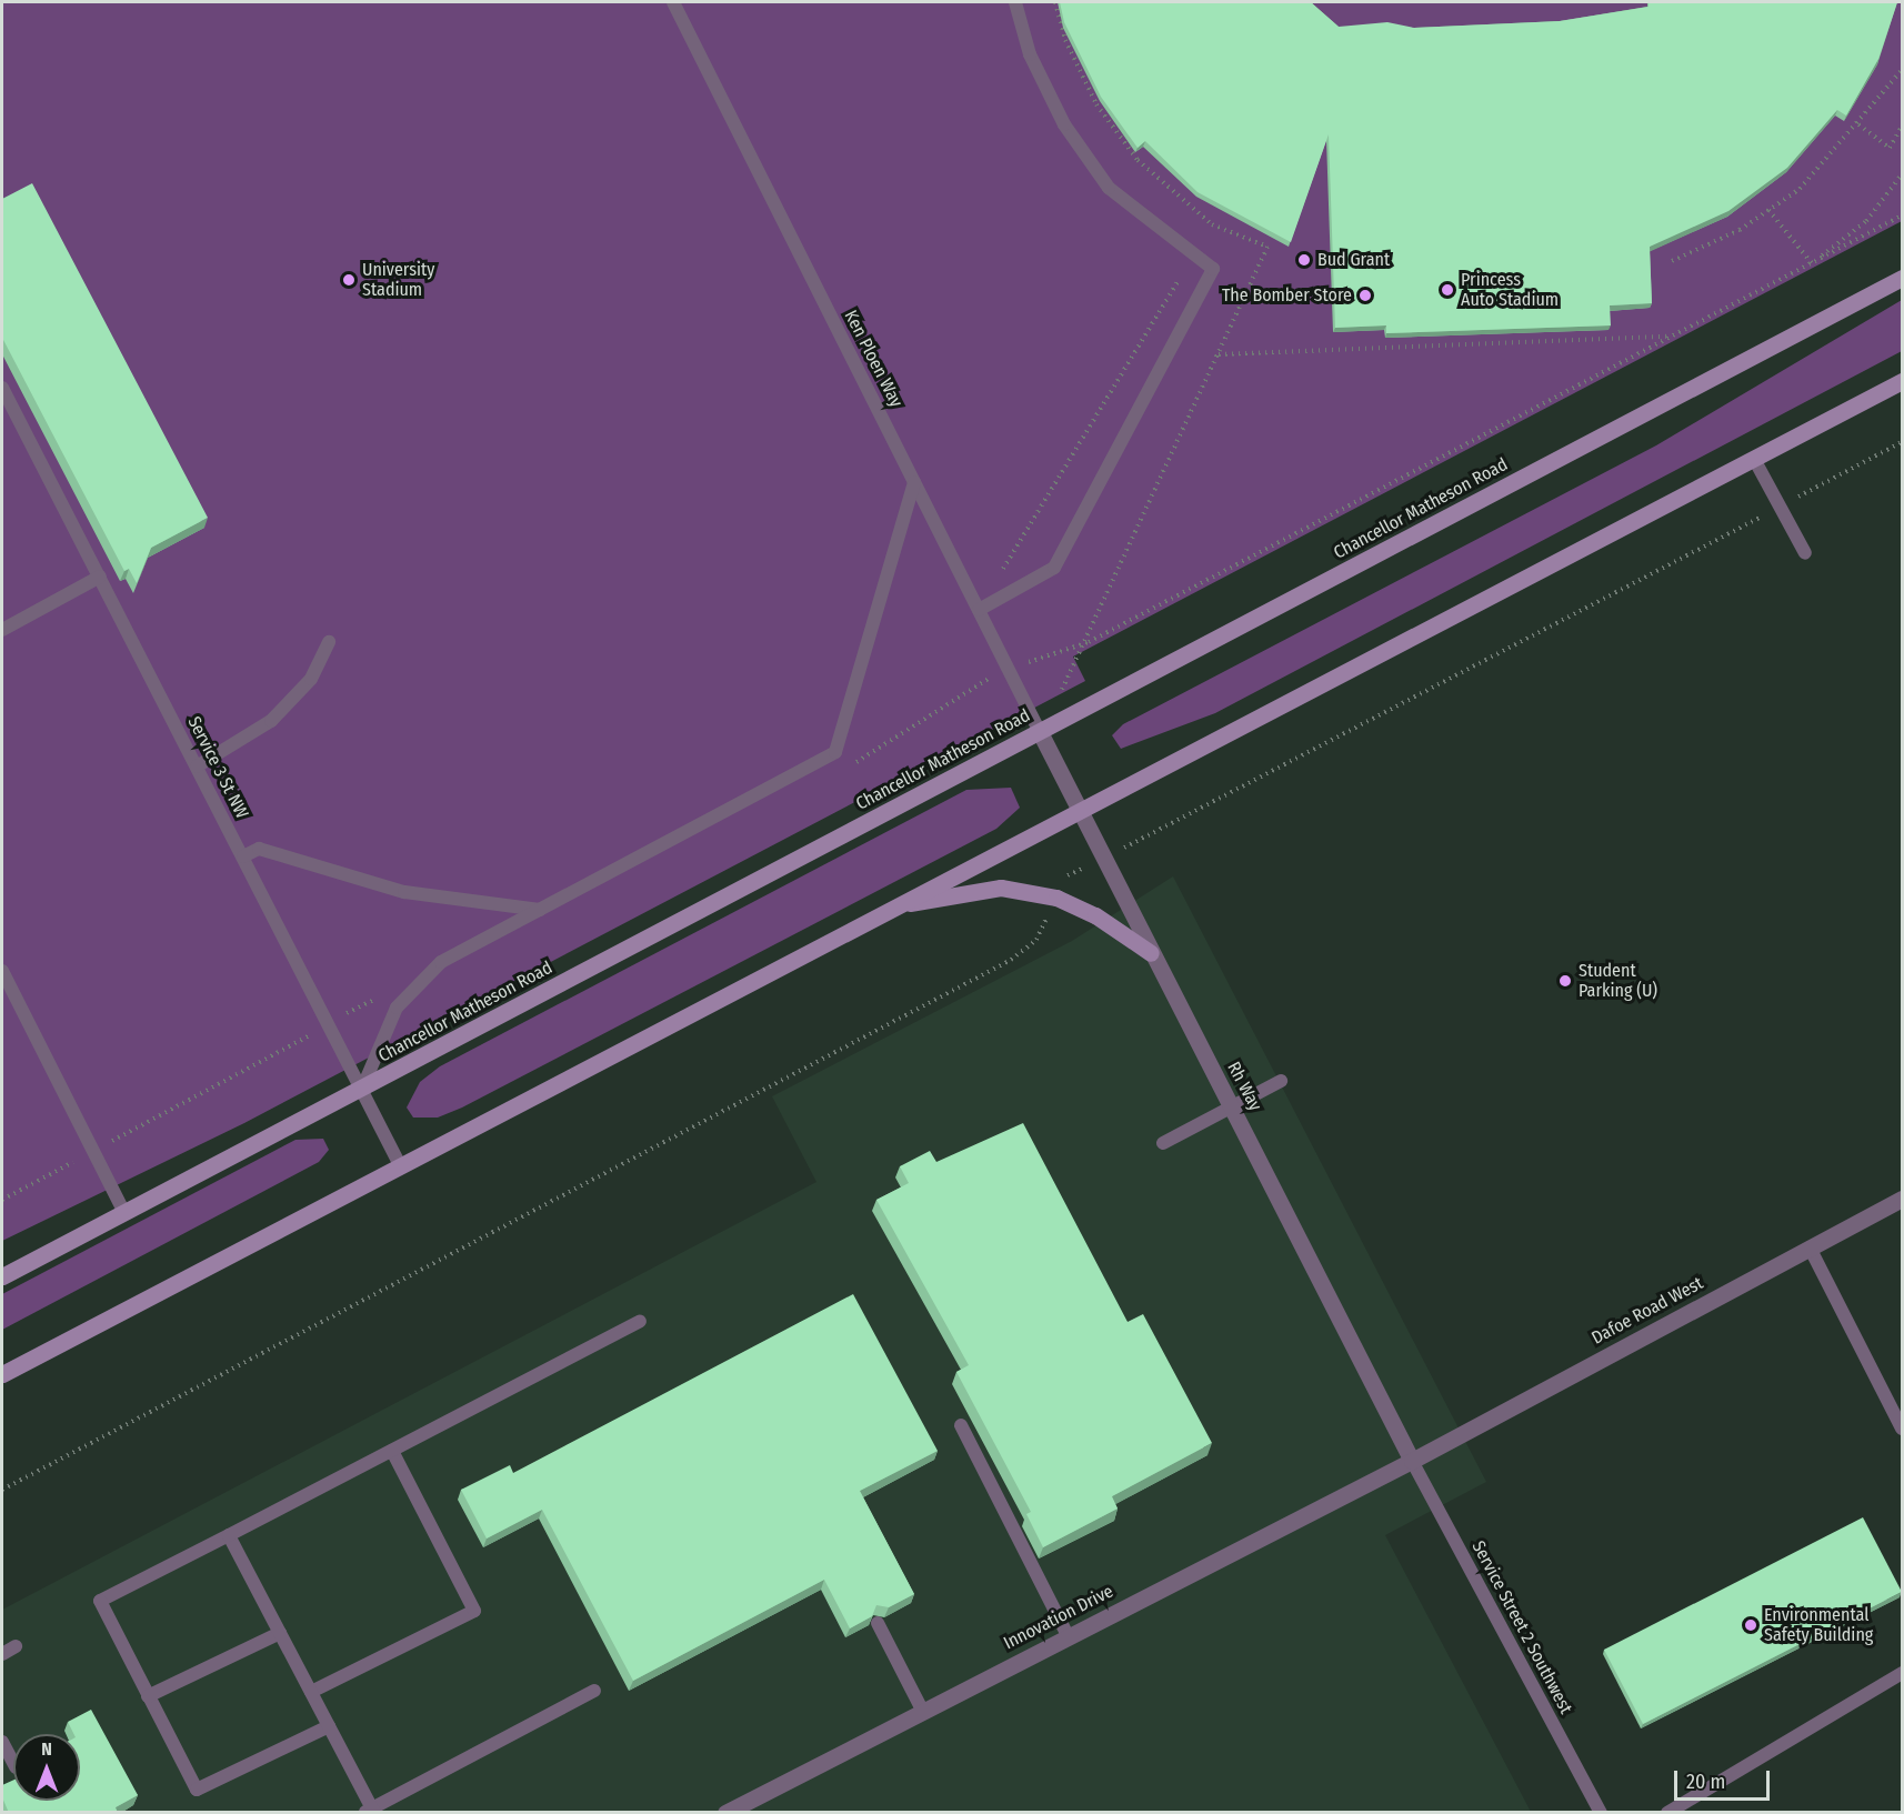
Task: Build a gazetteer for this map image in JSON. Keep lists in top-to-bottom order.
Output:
{
  "streets": {
    "main road": ["Chancellor Matheson Road"],
    "street": ["Rh Way", "Dafoe Road West", "Innovation Drive"],
    "lane": ["Ken Ploen Way", "Service 3 St NW", "Service Street 2 Southwest"]
  },
  "crossings": [
    ["Ken Ploen Way", "Chancellor Matheson Road"],
    ["Ken Ploen Way", "Rh Way"],
    ["Chancellor Matheson Road", "Service 3 St NW"],
    ["Chancellor Matheson Road", "Rh Way"],
    ["Rh Way", "Dafoe Road West"],
    ["Rh Way", "Innovation Drive"],
    ["Rh Way", "Service Street 2 Southwest"],
    ["Dafoe Road West", "Innovation Drive"],
    ["Dafoe Road West", "Service Street 2 Southwest"],
    ["Innovation Drive", "Service Street 2 Southwest"]
  ],
  "places": [
    "Bud Grant",
    "University Stadium",
    "Princess Auto Stadium",
    "The Bomber Store",
    "Student Parking (U)",
    "Environmental Safety Building"
  ],
  "scale_bar": "20 m",
  "north": "top"
}
